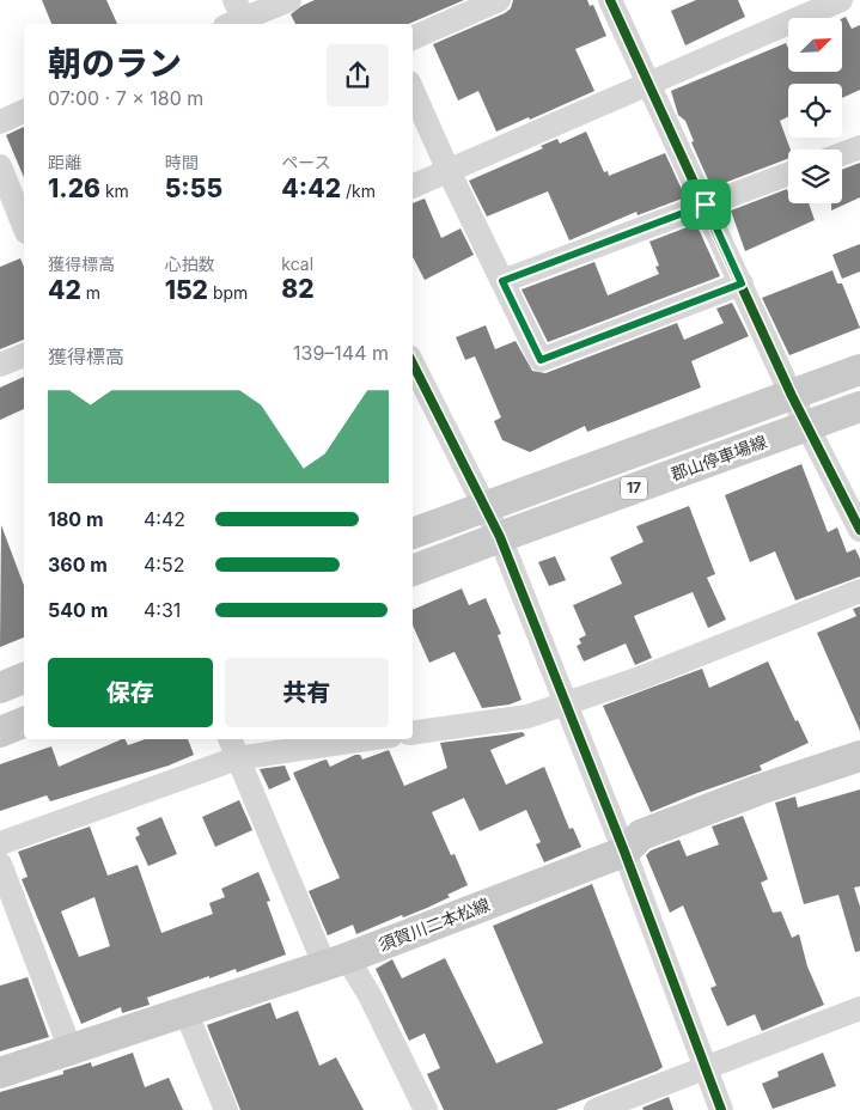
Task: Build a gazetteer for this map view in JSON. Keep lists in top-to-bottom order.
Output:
{
  "streets": {
    "main road": ["郡山停車場線", "17", "須賀川二本松線"]
  },
  "north": "top right",
  "page": {
    "heading": ["朝のラン", "07:00 · 7 × 180 m"],
    "stats": [
      ["距離", "1.26 km"],
      ["時間", "5:55"],
      ["ペース", "4:42 /km"],
      ["獲得標高", "42 m"],
      ["心拍数", "152 bpm"],
      ["kcal", "82"]
    ],
    "chart": ["獲得標高", "139–144 m"],
    "list": [
      {
        "name": "180 m",
        "note": "4:42"
      },
      {
        "name": "360 m",
        "note": "4:52"
      },
      {
        "name": "540 m",
        "note": "4:31"
      }
    ],
    "buttons": ["保存", "共有"]
  }
}
